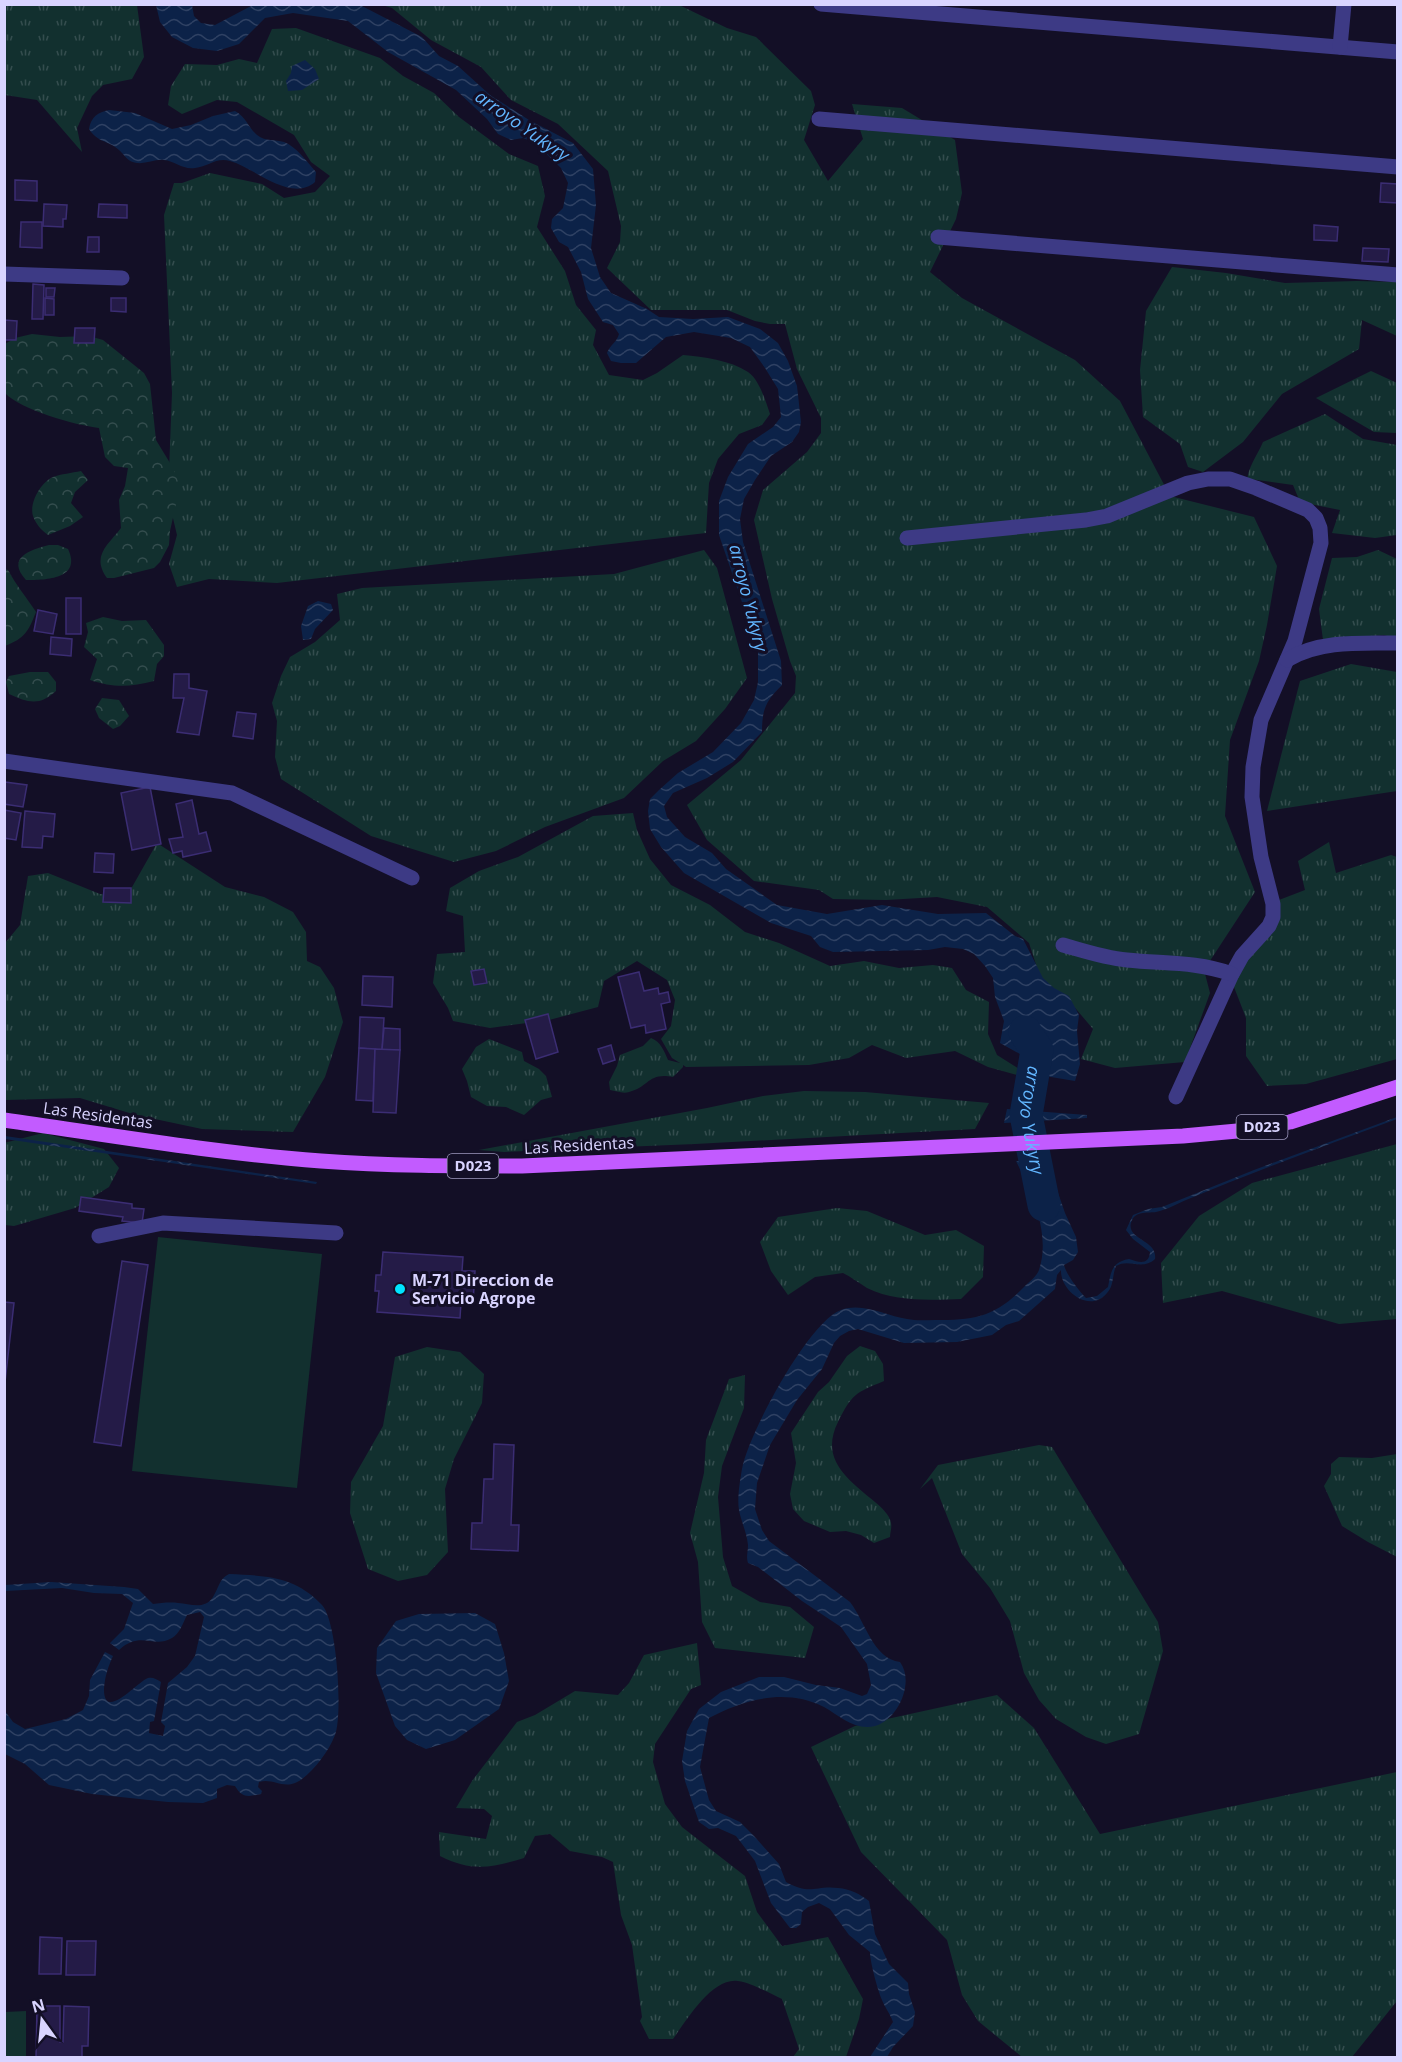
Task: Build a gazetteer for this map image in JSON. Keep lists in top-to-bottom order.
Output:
{
  "streets": {
    "main road": ["Las Residentas", "D023"]
  },
  "water": ["arroyo Yukyry"],
  "places": ["M-71 Direccion de Servicio Agrope"],
  "north": "top"
}
